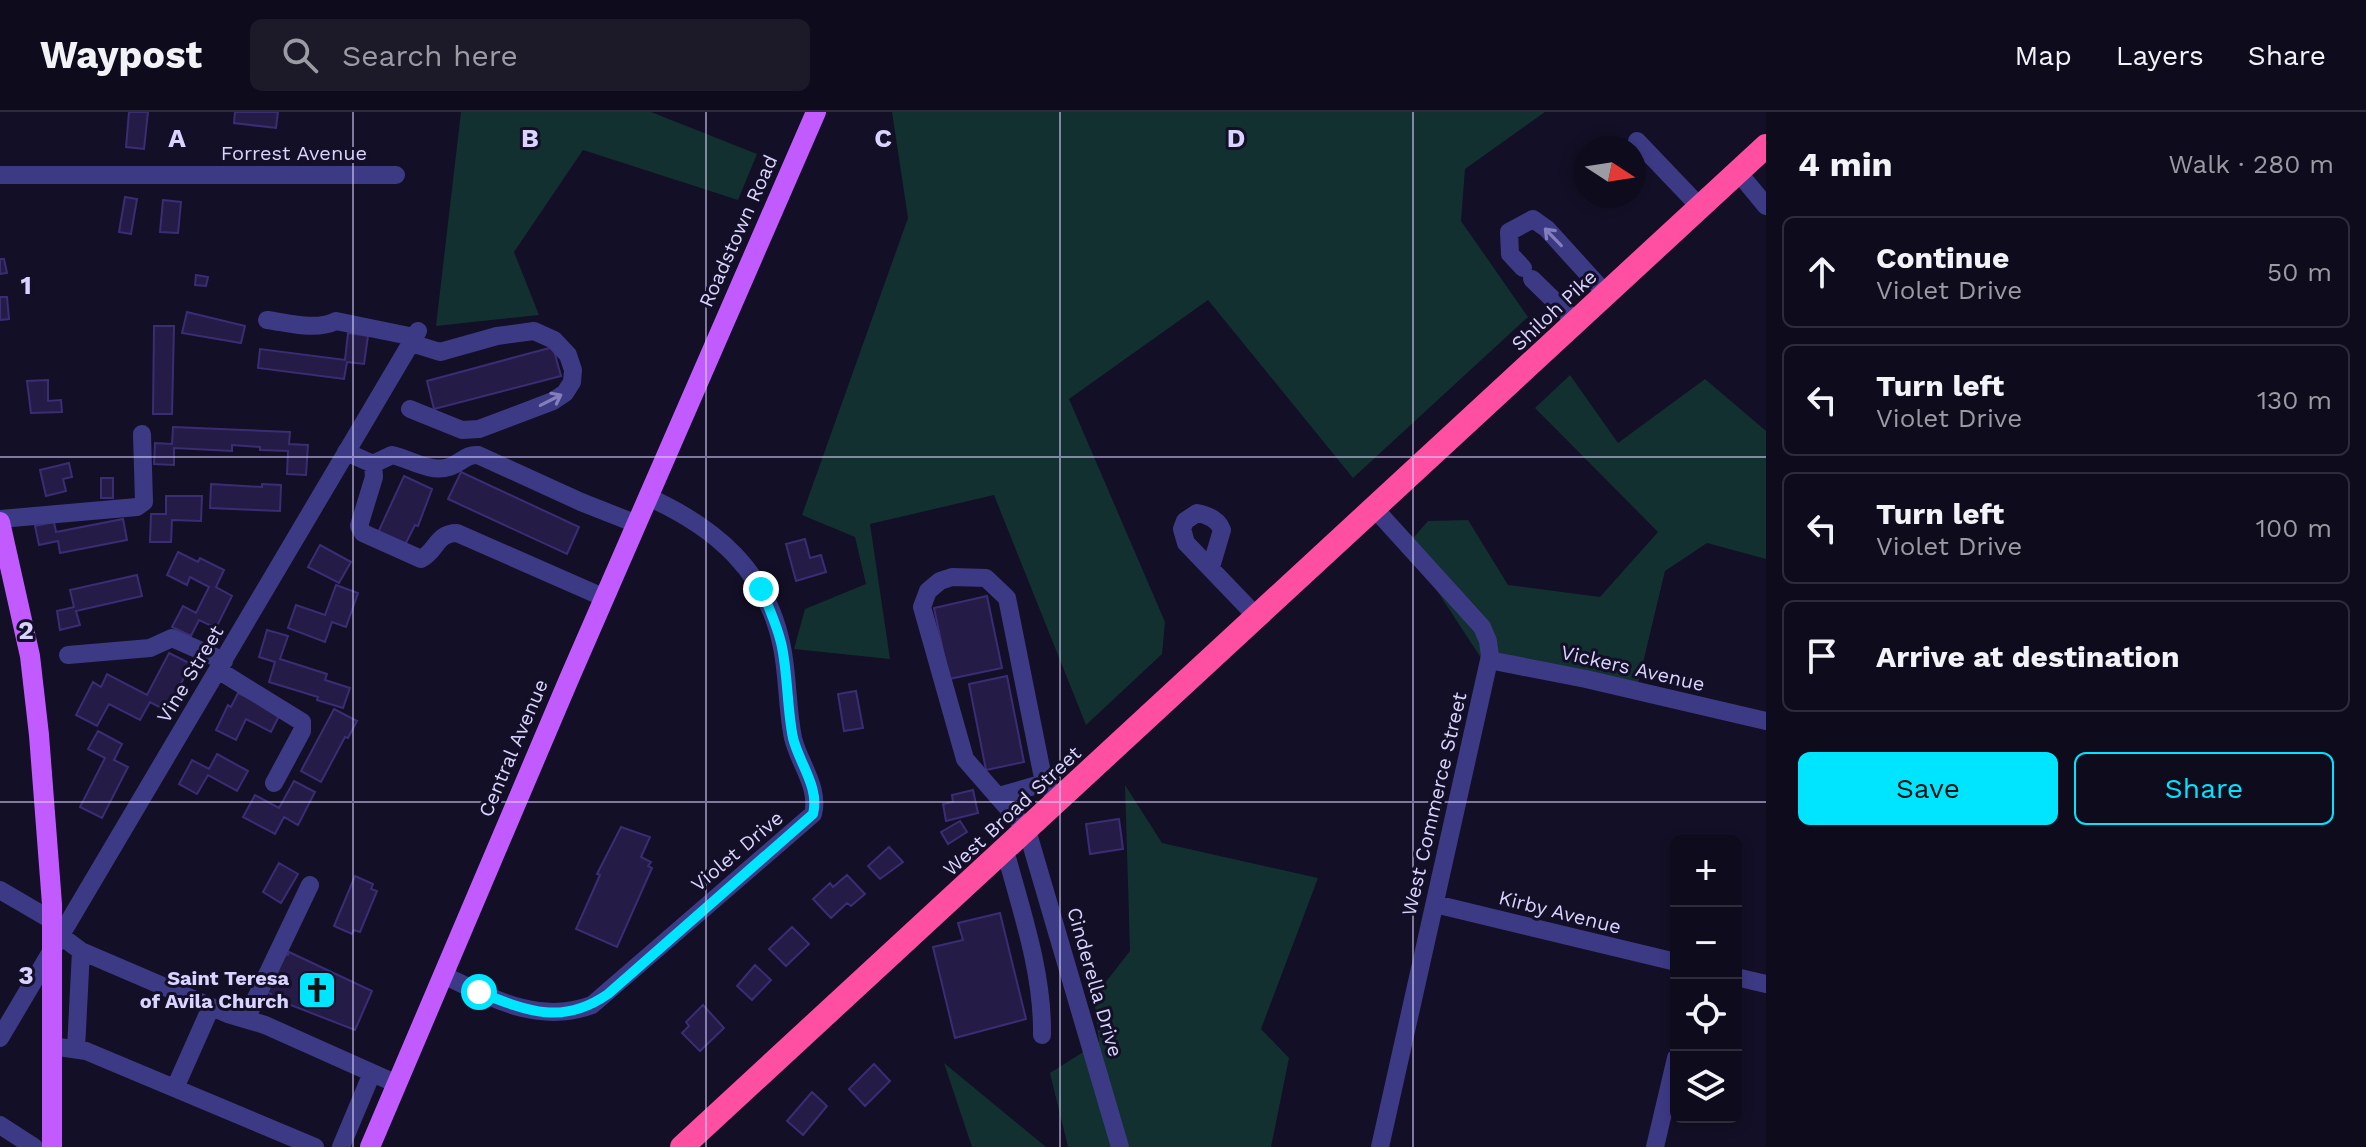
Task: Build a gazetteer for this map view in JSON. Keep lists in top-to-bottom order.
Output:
{
  "streets": {
    "highway": ["Shiloh Pike", "West Broad Street"],
    "main road": ["Roadstown Road", "Central Avenue"],
    "street": [
      "Forrest Avenue",
      "Vickers Avenue",
      "Vine Street",
      "West Commerce Street",
      "Violet Drive",
      "Kirby Avenue",
      "Cinderella Drive"
    ]
  },
  "crossings": [
    ["Roadstown Road", "Central Avenue"],
    ["Shiloh Pike", "West Commerce Street"],
    ["Shiloh Pike", "West Broad Street"],
    ["Vickers Avenue", "West Commerce Street"],
    ["Central Avenue", "Violet Drive"],
    ["West Commerce Street", "West Broad Street"],
    ["West Commerce Street", "Kirby Avenue"],
    ["West Broad Street", "Cinderella Drive"]
  ],
  "places": {
    "church": ["Saint Teresa of Avila Church"]
  },
  "north": "right",
  "page": {
    "header": "Waypost",
    "search": "Search here",
    "nav": ["Map", "Layers", "Share"],
    "heading": ["4 min", "Walk · 280 m"],
    "list": [
      ["Continue", "Violet Drive", "50 m"],
      ["Turn left", "Violet Drive", "130 m"],
      ["Turn left", "Violet Drive", "100 m"],
      "Arrive at destination"
    ],
    "buttons": ["Save", "Share"],
    "map_buttons": ["+", "−"]
  },
  "grid": {
    "columns": [
      "A",
      "B",
      "C",
      "D"
    ],
    "rows": ["1", "2", "3"]
  }
}
